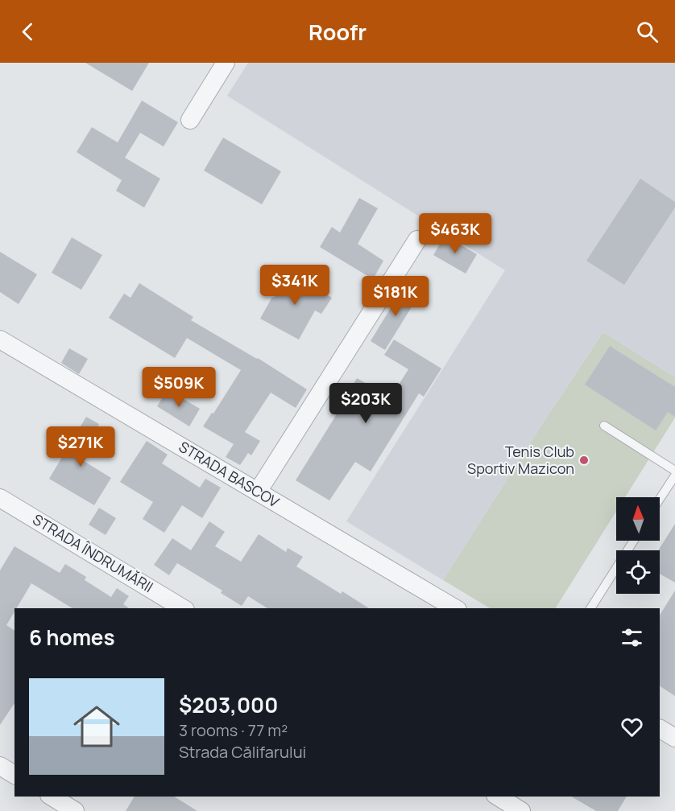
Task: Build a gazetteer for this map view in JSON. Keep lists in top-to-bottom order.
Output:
{
  "streets": {
    "street": ["STRADA BASCOV", "STRADA ÎNDRUMĂRII"]
  },
  "places": ["Tenis Club Sportiv Mazicon"],
  "north": "top",
  "page": {
    "header": "Roofr",
    "price": [
      "$463K",
      "$341K",
      "$181K",
      "$509K",
      "$203K",
      "$271K"
    ],
    "heading": "6 homes",
    "list": [
      {
        "name": "$203,000",
        "note": "3 rooms · 77 m² · Strada Călifarului"
      }
    ]
  }
}
